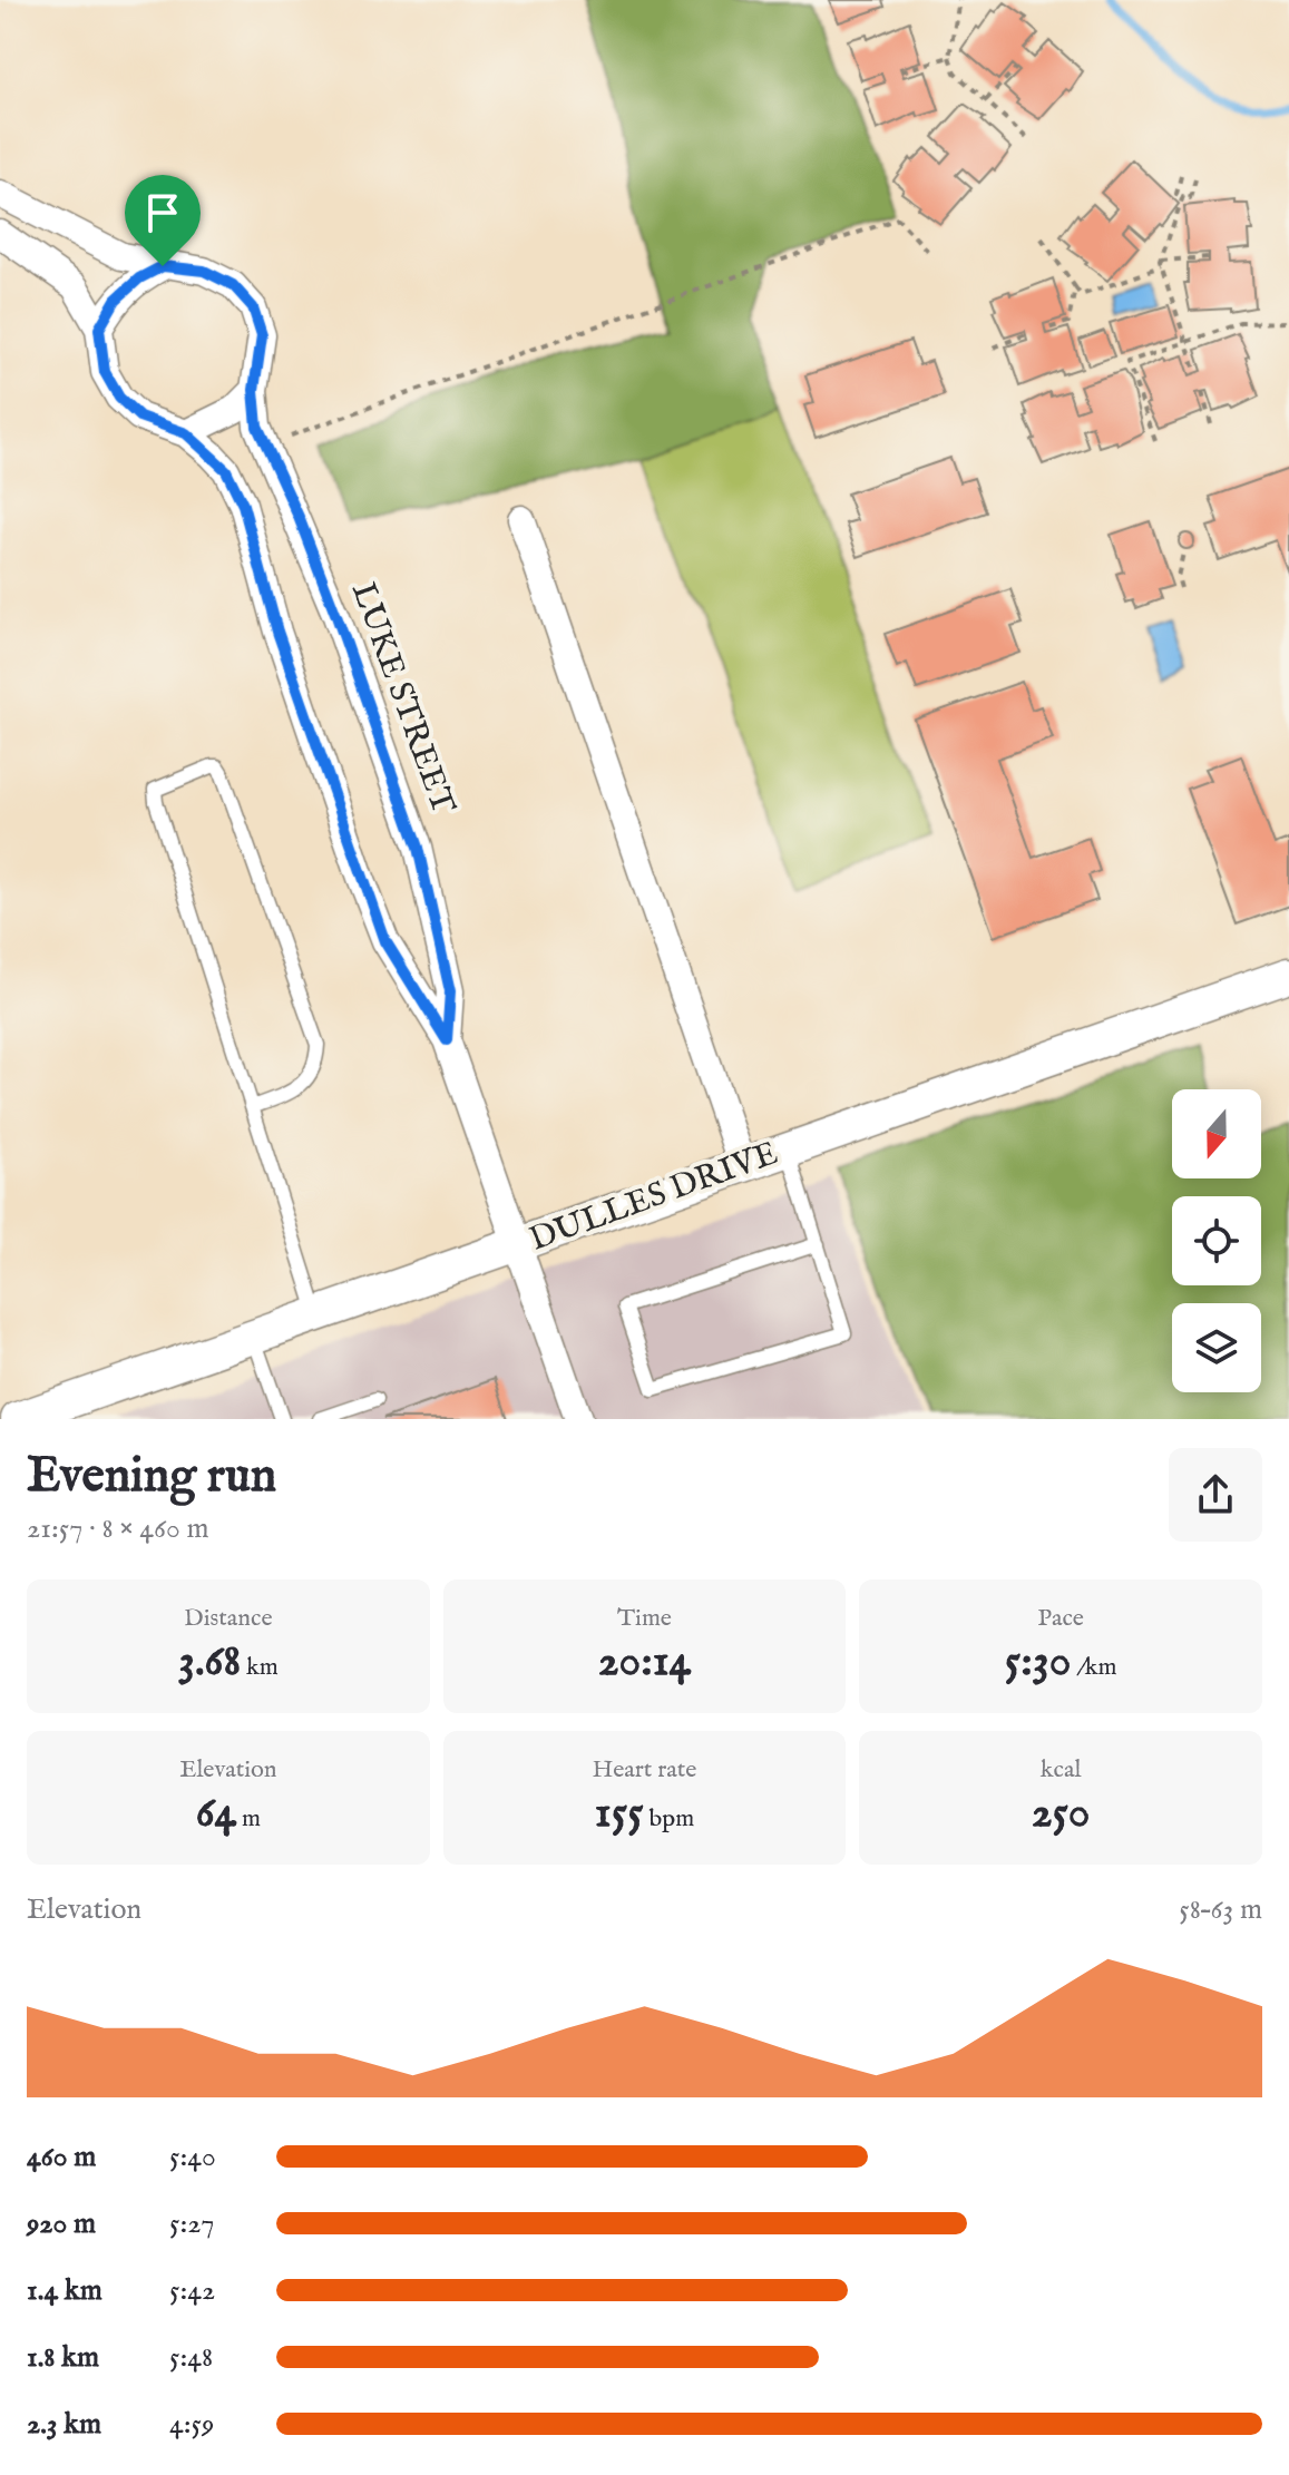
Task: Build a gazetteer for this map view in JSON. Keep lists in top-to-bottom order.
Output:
{
  "streets": {
    "street": ["LUKE STREET", "DULLES DRIVE"]
  },
  "crossings": [
    ["LUKE STREET", "DULLES DRIVE"]
  ],
  "north": "bottom",
  "page": {
    "heading": ["Evening run", "21:57 · 8 × 460 m"],
    "stats": [
      ["Distance", "3.68 km"],
      ["Time", "20:14"],
      ["Pace", "5:30 /km"],
      ["Elevation", "64 m"],
      ["Heart rate", "155 bpm"],
      ["kcal", "250"]
    ],
    "chart": ["Elevation", "58–63 m"],
    "list": [
      {
        "name": "460 m",
        "note": "5:40"
      },
      {
        "name": "920 m",
        "note": "5:27"
      },
      {
        "name": "1.4 km",
        "note": "5:42"
      },
      {
        "name": "1.8 km",
        "note": "5:48"
      },
      {
        "name": "2.3 km",
        "note": "4:59"
      }
    ]
  }
}
